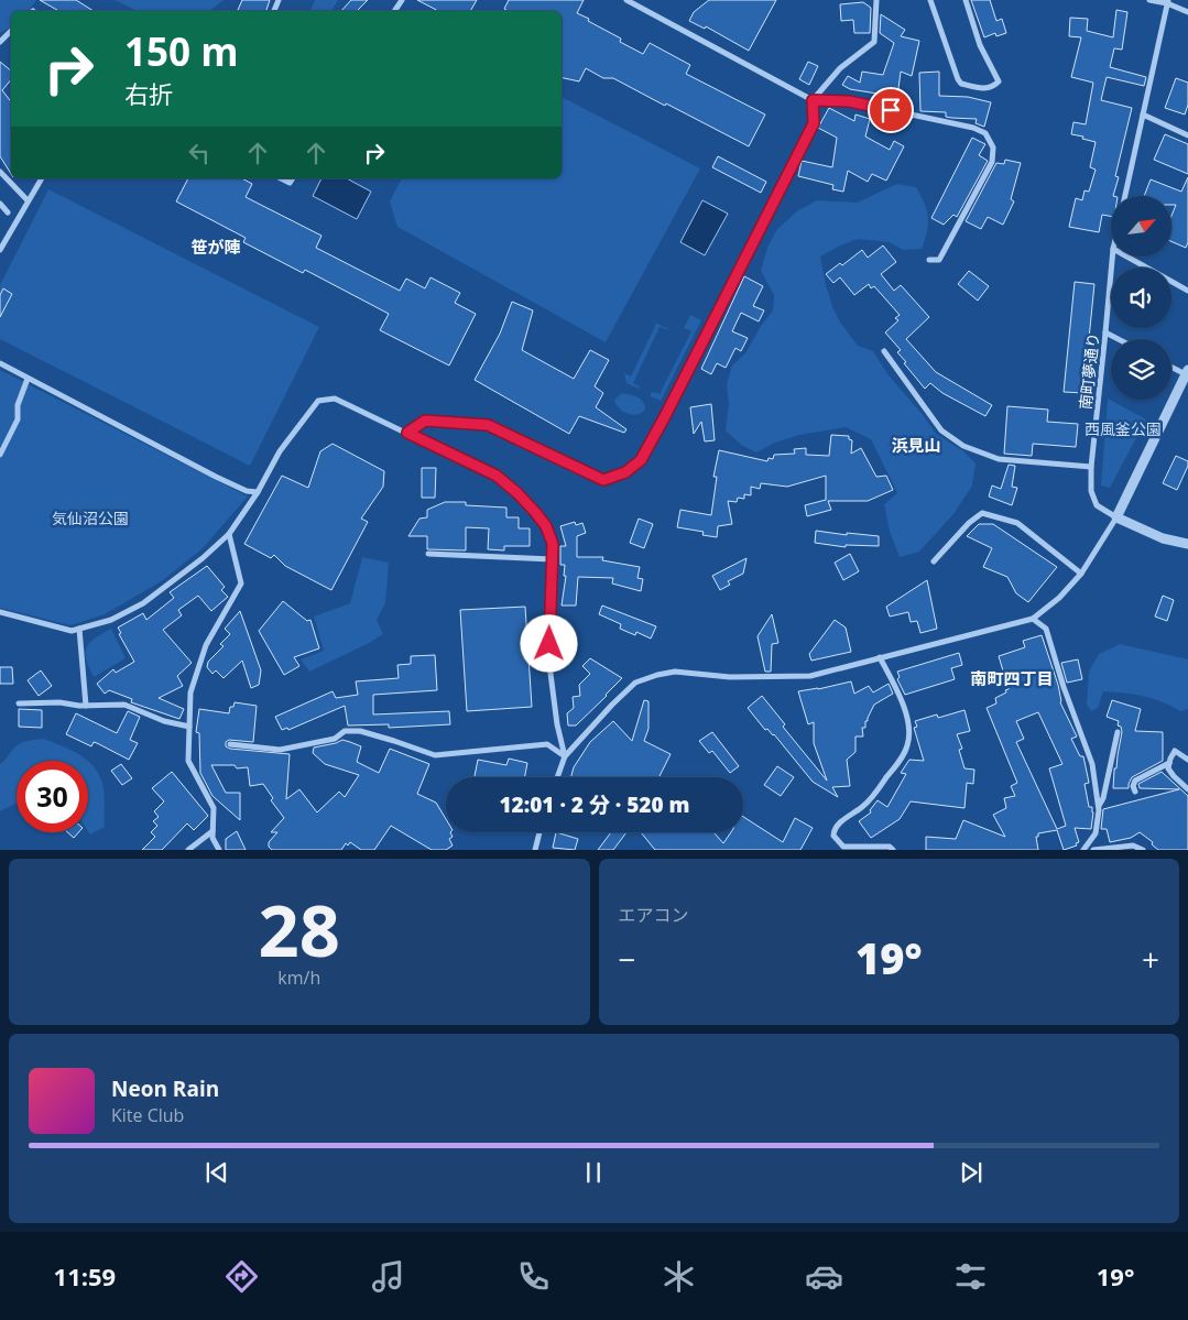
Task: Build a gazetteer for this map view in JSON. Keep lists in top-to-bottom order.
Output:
{
  "streets": {
    "street": ["南町夢通り"]
  },
  "districts": ["笹が陣", "浜見山", "南町四丁目"],
  "parks": ["西風釜公園", "気仙沼公園"],
  "north": "top right",
  "page": {
    "turn": ["150 m", "右折"],
    "limit": "30",
    "trip": "12:01 · 2 分 · 520 m",
    "tile": [
      ["28", "km/h"],
      "エアコン"
    ],
    "heat": ["−", "19°", "+"],
    "song": ["Neon Rain", "Kite Club"],
    "tabs": ["11:59", "19°"]
  }
}
